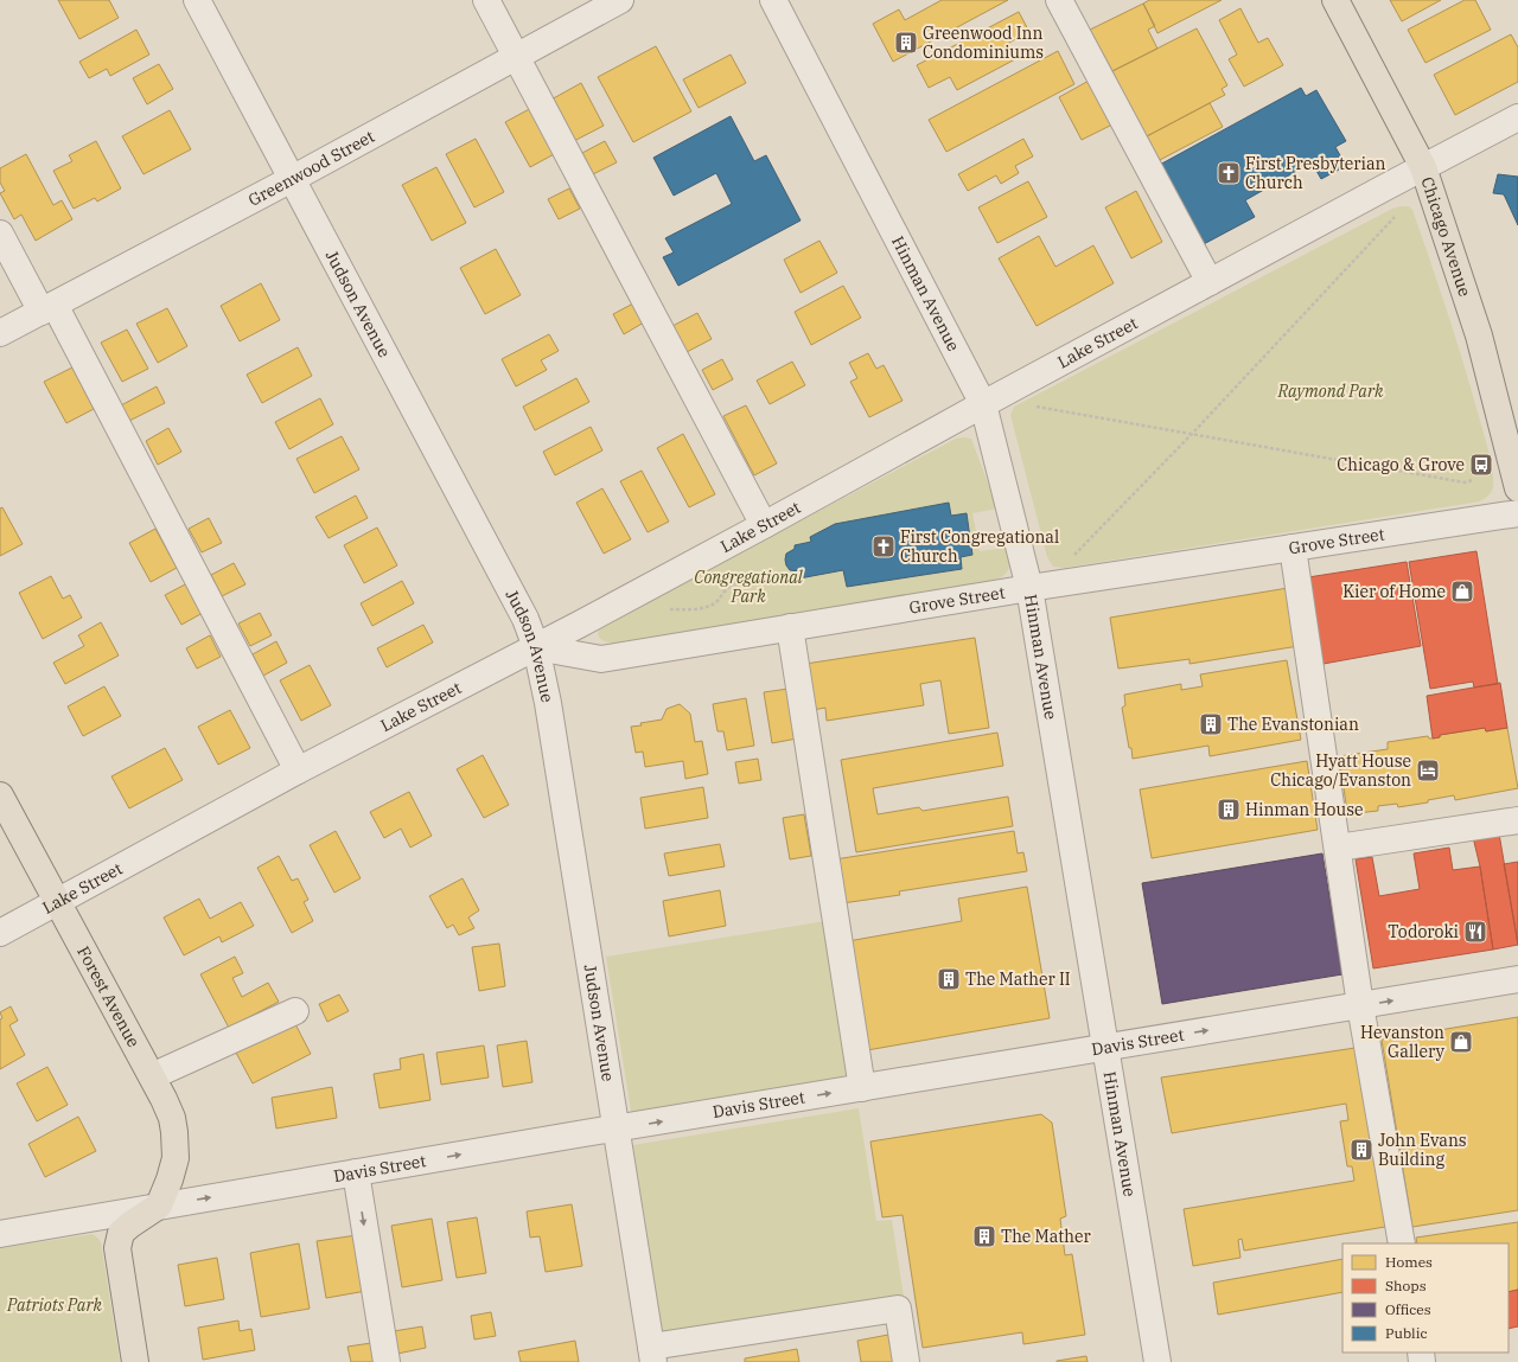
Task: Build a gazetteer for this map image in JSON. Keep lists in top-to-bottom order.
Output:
{
  "streets": {
    "main road": ["Chicago Avenue", "Forest Avenue"],
    "street": [
      "Greenwood Street",
      "Hinman Avenue",
      "Judson Avenue",
      "Lake Street",
      "Grove Street",
      "Davis Street"
    ]
  },
  "crossings": [
    ["Greenwood Street", "Judson Avenue"],
    ["Chicago Avenue", "Lake Street"],
    ["Hinman Avenue", "Lake Street"],
    ["Hinman Avenue", "Grove Street"],
    ["Hinman Avenue", "Davis Street"],
    ["Judson Avenue", "Lake Street"],
    ["Judson Avenue", "Grove Street"],
    ["Judson Avenue", "Davis Street"],
    ["Lake Street", "Grove Street"],
    ["Lake Street", "Forest Avenue"],
    ["Forest Avenue", "Davis Street"]
  ],
  "one_way": ["Davis Street"],
  "parks": ["Raymond Park", "Congregational Park", "Patriots Park"],
  "places": {
    "building": [
      "Greenwood Inn Condominiums",
      "The Evanstonian",
      "Hinman House",
      "The Mather II",
      "John Evans Building",
      "The Mather"
    ],
    "church": ["First Presbyterian Church", "First Congregational Church"],
    "bus stop": ["Chicago & Grove"],
    "shop": ["Kier of Home", "Hevanston Gallery"],
    "hotel": ["Hyatt House Chicago/Evanston"],
    "restaurant": ["Todoroki"]
  },
  "legend": [
    "Homes",
    "Shops",
    "Offices",
    "Public"
  ]
}
